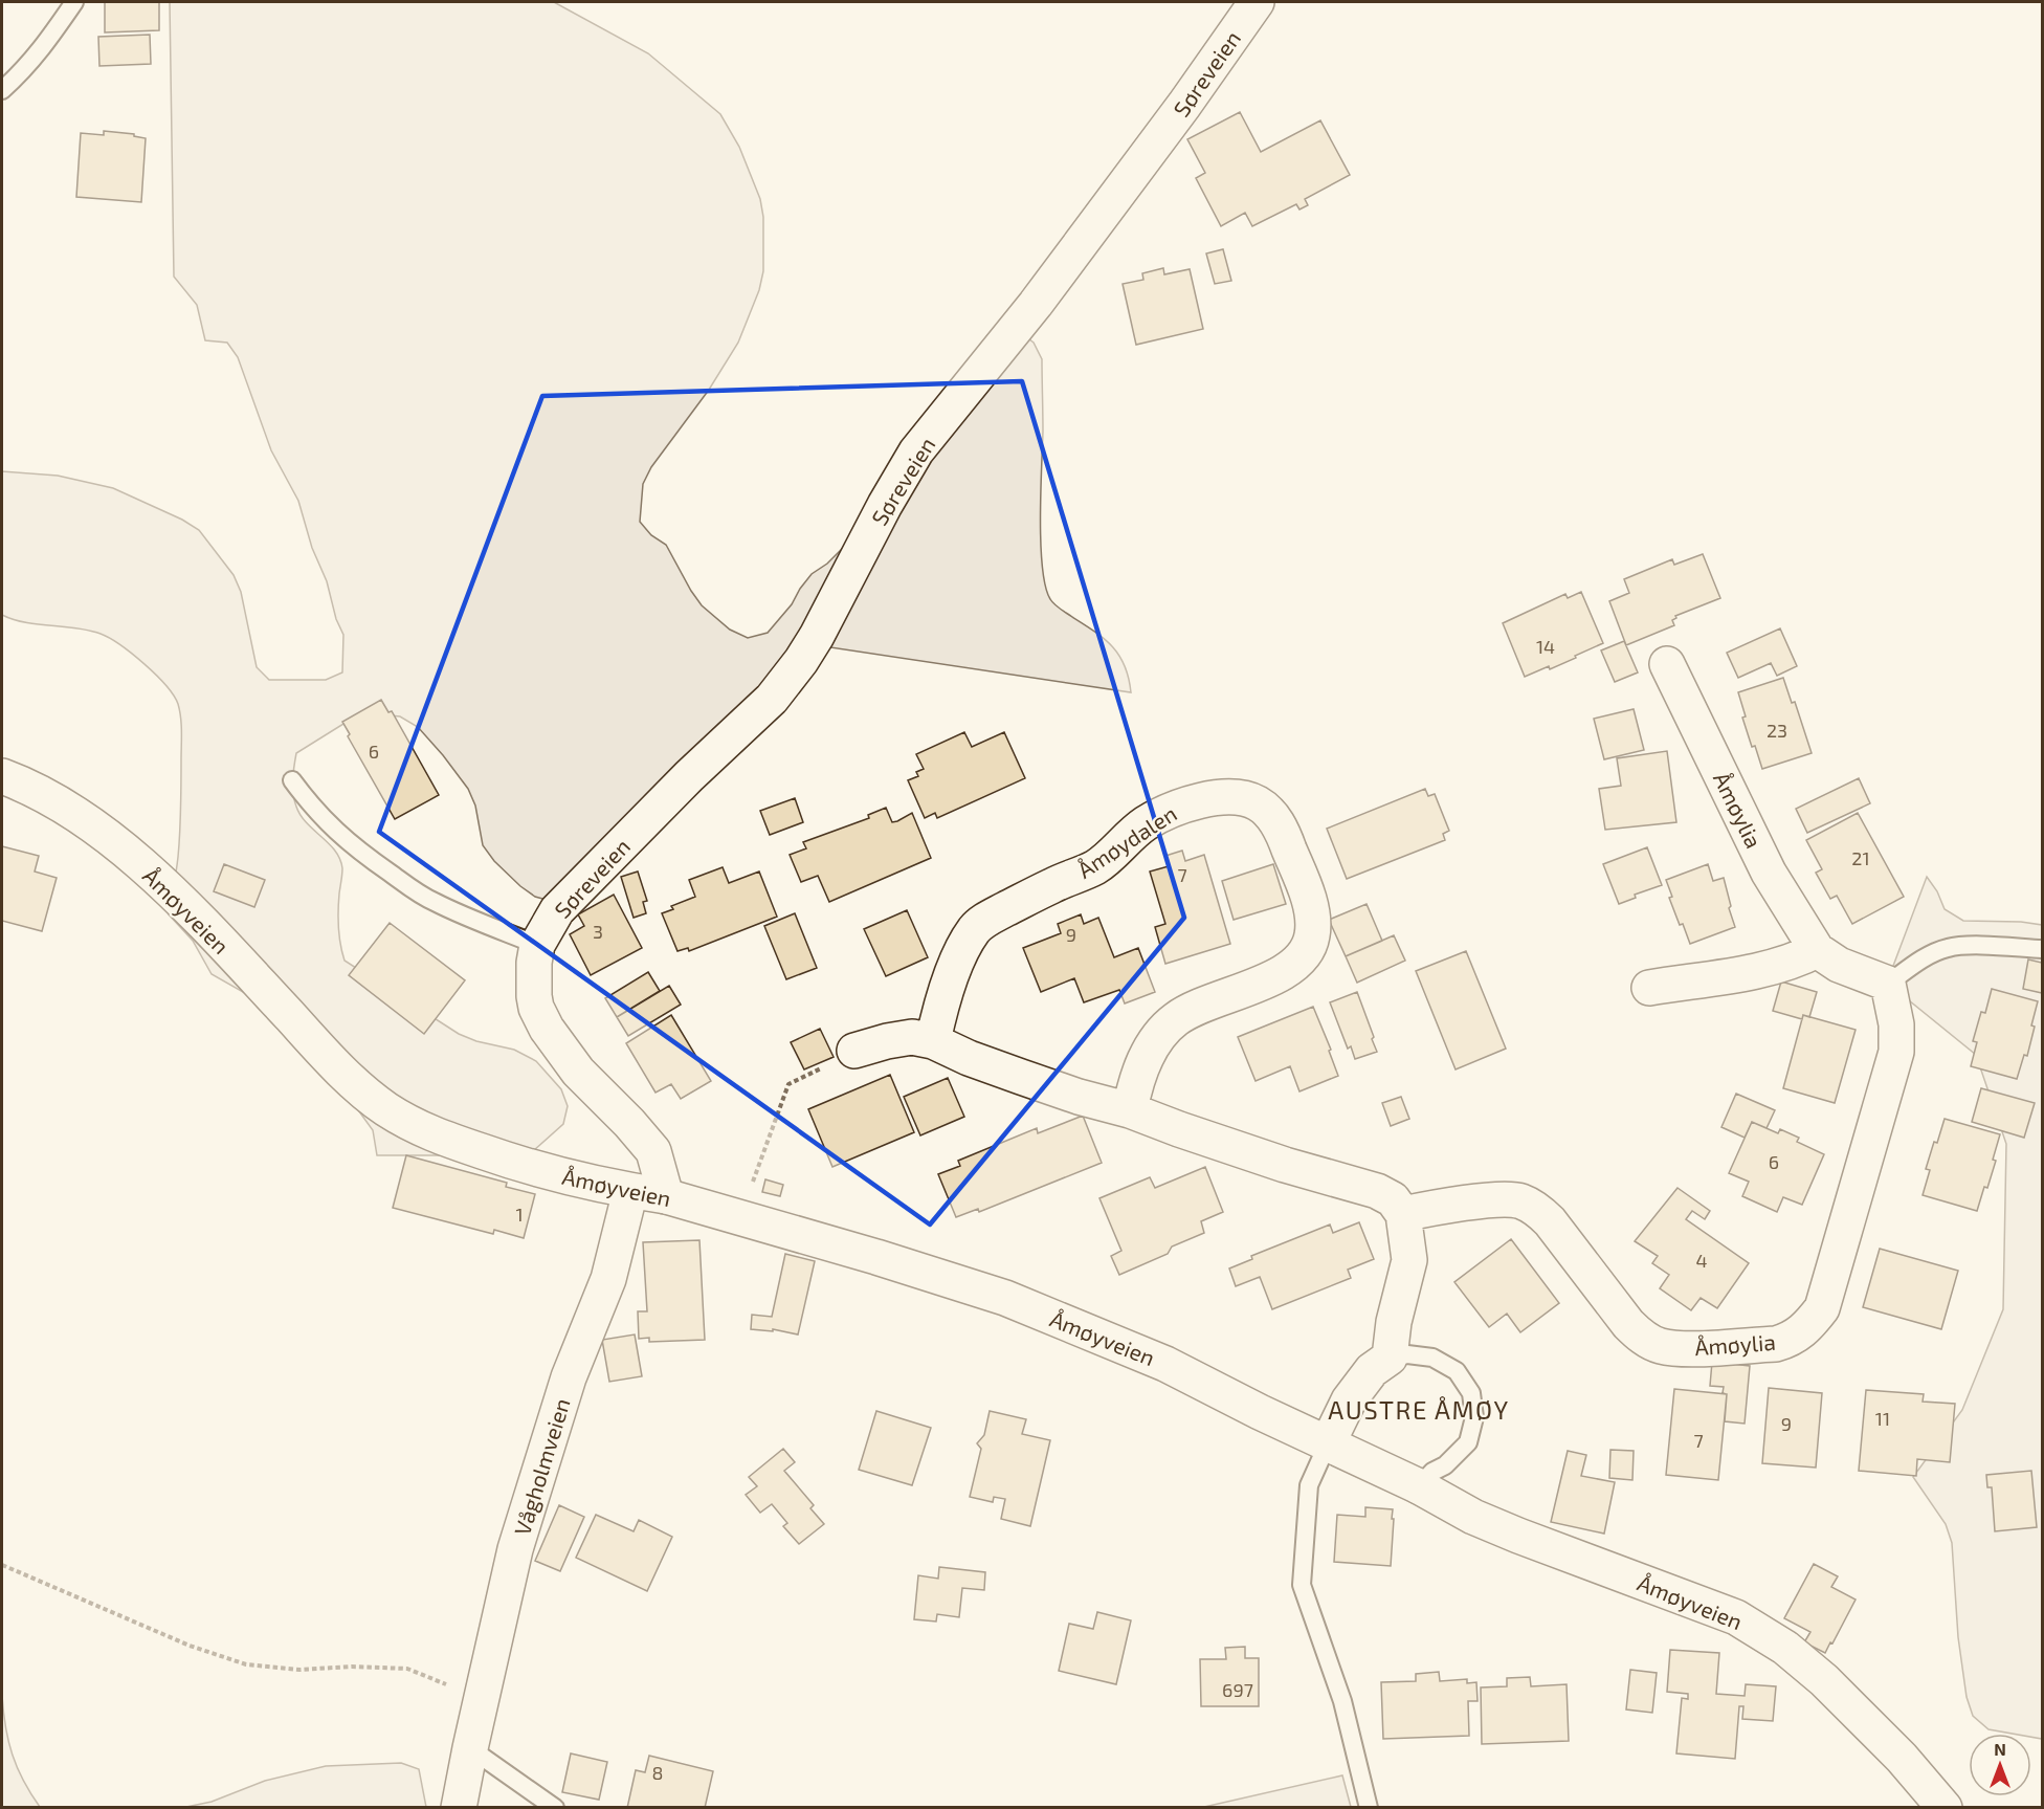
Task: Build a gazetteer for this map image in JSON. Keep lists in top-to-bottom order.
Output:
{
  "streets": {
    "street": [
      "Søreveien",
      "Åmøylia",
      "Åmøydalen",
      "Åmøyveien",
      "Vågholmveien"
    ]
  },
  "crossings": [
    ["Søreveien", "Åmøyveien"],
    ["Åmøyveien", "Vågholmveien"]
  ],
  "districts": ["AUSTRE ÅMØY"],
  "house_numbers": [
    "14",
    "23",
    "6",
    "21",
    "7",
    "3",
    "9",
    "6",
    "1",
    "4",
    "11",
    "9",
    "7",
    "697",
    "8"
  ],
  "north": "top"
}
